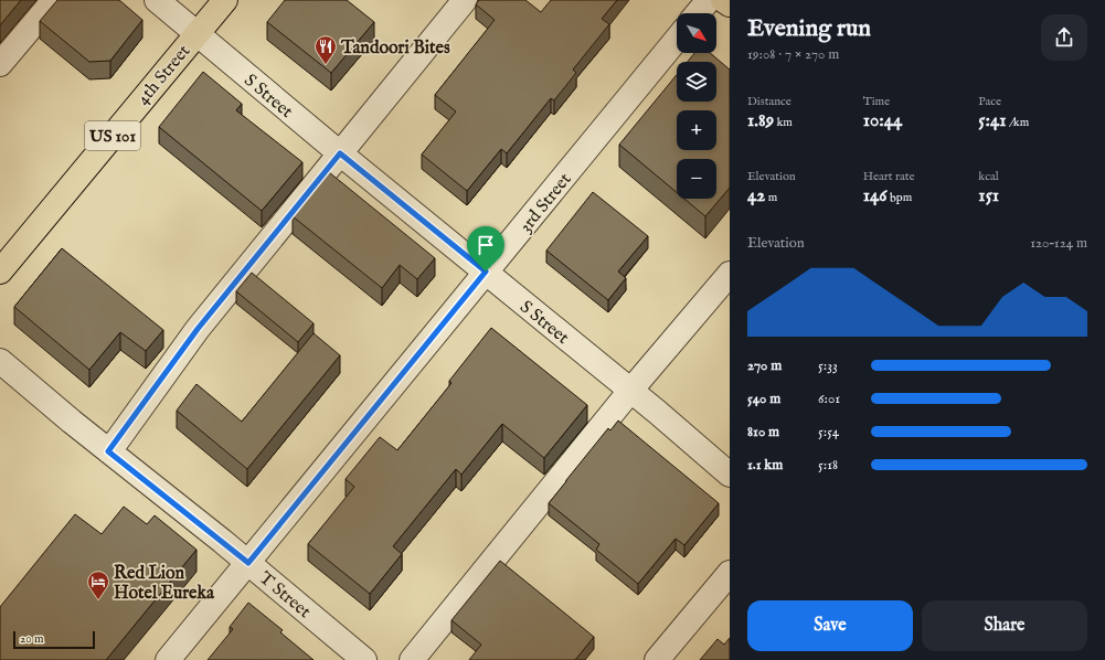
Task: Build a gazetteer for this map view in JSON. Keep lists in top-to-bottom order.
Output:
{
  "streets": {
    "main road": ["4th Street", "US 101"],
    "street": ["S Street", "3rd Street", "T Street"]
  },
  "crossings": [
    ["4th Street", "S Street"],
    ["S Street", "3rd Street"],
    ["3rd Street", "T Street"]
  ],
  "places": {
    "restaurant": ["Tandoori Bites"],
    "hotel": ["Red Lion Hotel Eureka"]
  },
  "scale_bar": "20 m",
  "north": "bottom right",
  "page": {
    "heading": ["Evening run", "19:08 · 7 × 270 m"],
    "map_buttons": ["+", "−"],
    "stats": [
      ["Distance", "1.89 km"],
      ["Time", "10:44"],
      ["Pace", "5:41 /km"],
      ["Elevation", "42 m"],
      ["Heart rate", "146 bpm"],
      ["kcal", "151"]
    ],
    "chart": ["Elevation", "120–124 m"],
    "list": [
      {
        "name": "270 m",
        "note": "5:33"
      },
      {
        "name": "540 m",
        "note": "6:01"
      },
      {
        "name": "810 m",
        "note": "5:54"
      },
      {
        "name": "1.1 km",
        "note": "5:18"
      }
    ],
    "buttons": ["Save", "Share"],
    "scale": "20 m"
  }
}
